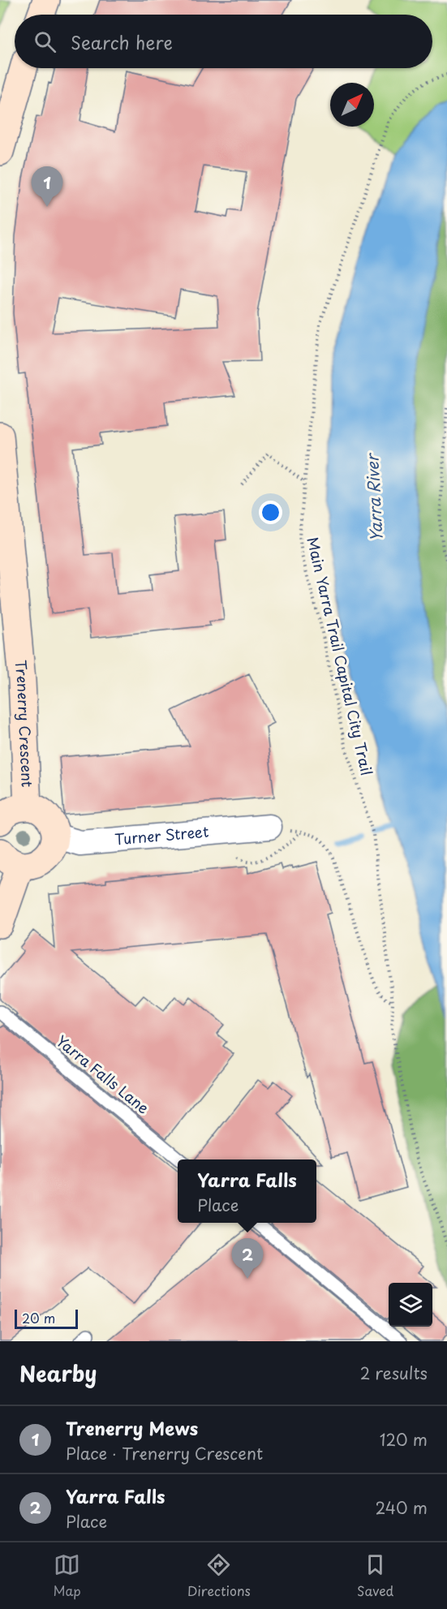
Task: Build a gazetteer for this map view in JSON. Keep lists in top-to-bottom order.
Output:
{
  "streets": {
    "street": ["Trenerry Crescent", "Turner Street"],
    "lane": ["Yarra Falls Lane"],
    "path": ["Main Yarra Trail Capital City Trail"]
  },
  "water": ["Yarra River"],
  "scale_bar": "20 m",
  "north": "top right",
  "page": {
    "search": "Search here",
    "pins": ["1", "2"],
    "popup": ["Yarra Falls", "Place"],
    "scale": "20 m",
    "heading": ["Nearby", "2 results"],
    "list": [
      {
        "mark": "1",
        "name": "Trenerry Mews",
        "note": "Place · Trenerry Crescent",
        "value": "120 m"
      },
      {
        "mark": "2",
        "name": "Yarra Falls",
        "note": "Place",
        "value": "240 m"
      }
    ],
    "nav": ["Map", "Directions", "Saved"]
  }
}
